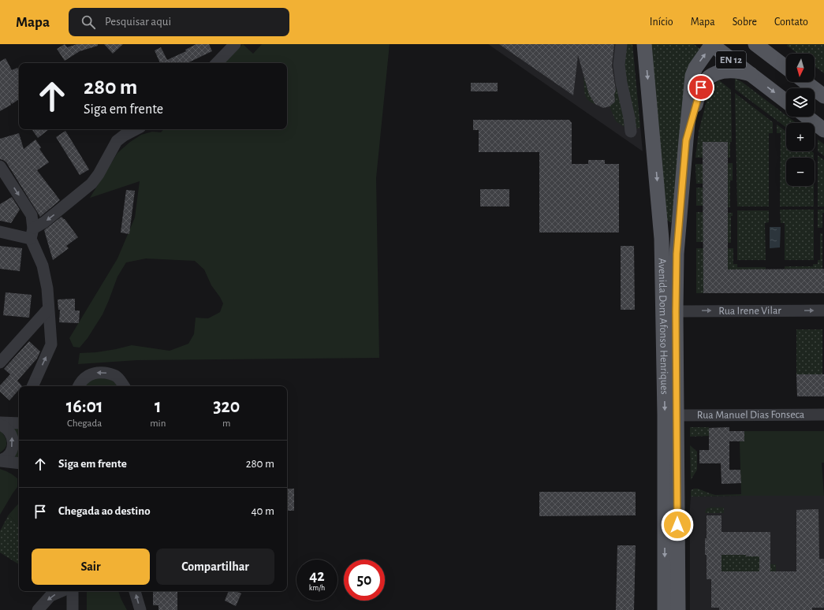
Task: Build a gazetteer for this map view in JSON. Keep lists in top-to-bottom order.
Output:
{
  "streets": {
    "main road": ["EN 12", "Avenida Dom Afonso Henriques"],
    "street": ["Rua Irene Vilar", "Rua Manuel Dias Fonseca"]
  },
  "crossings": [
    ["EN 12", "Avenida Dom Afonso Henriques"],
    ["Rua Irene Vilar", "Avenida Dom Afonso Henriques"],
    ["Avenida Dom Afonso Henriques", "Rua Manuel Dias Fonseca"]
  ],
  "one_way": ["Rua Irene Vilar"],
  "north": "bottom",
  "page": {
    "header": "Mapa",
    "search": "Pesquisar aqui",
    "nav": [
      "Início",
      "Mapa",
      "Sobre",
      "Contato"
    ],
    "map_buttons": ["+", "−"],
    "turn": ["280 m", "Siga em frente"],
    "eta": [
      "16:01",
      "Chegada",
      "1",
      "min",
      "320",
      "m"
    ],
    "list": [
      {
        "name": "Siga em frente",
        "value": "280 m"
      },
      {
        "name": "Chegada ao destino",
        "value": "40 m"
      }
    ],
    "buttons": ["Sair", "Compartilhar"],
    "speed": "42 km/h",
    "limit": "50"
  }
}
